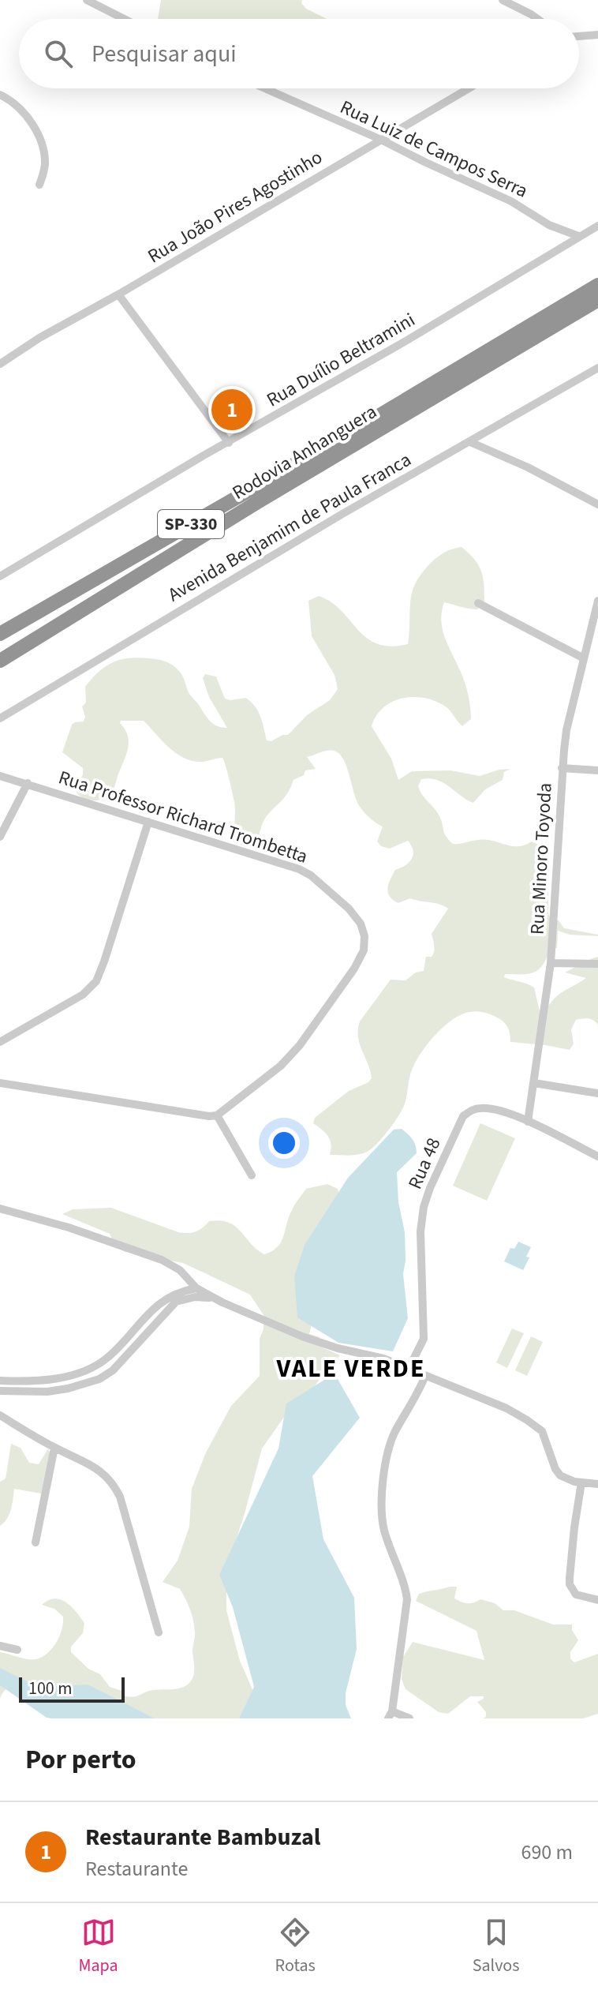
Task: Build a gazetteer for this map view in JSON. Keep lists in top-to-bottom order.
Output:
{
  "streets": {
    "highway": ["Rodovia Anhanguera", "SP-330"],
    "street": [
      "Rua Luiz de Campos Serra",
      "Rua João Pires Agostinho",
      "Rua Duílio Beltramini",
      "Avenida Benjamim de Paula Franca",
      "Rua Professor Richard Trombetta",
      "Rua Minoro Toyoda",
      "Rua 48"
    ]
  },
  "crossings": [
    ["Rua Luiz de Campos Serra", "Rua João Pires Agostinho"],
    ["Rua Luiz de Campos Serra", "Rua Duílio Beltramini"],
    ["Rua Minoro Toyoda", "Rua 48"]
  ],
  "districts": ["VALE VERDE"],
  "scale_bar": "100 m",
  "page": {
    "search": "Pesquisar aqui",
    "pins": "1",
    "scale": "100 m",
    "heading": "Por perto",
    "list": [
      {
        "mark": "1",
        "name": "Restaurante Bambuzal",
        "note": "Restaurante",
        "value": "690 m"
      }
    ],
    "nav": ["Mapa", "Rotas", "Salvos"]
  }
}
